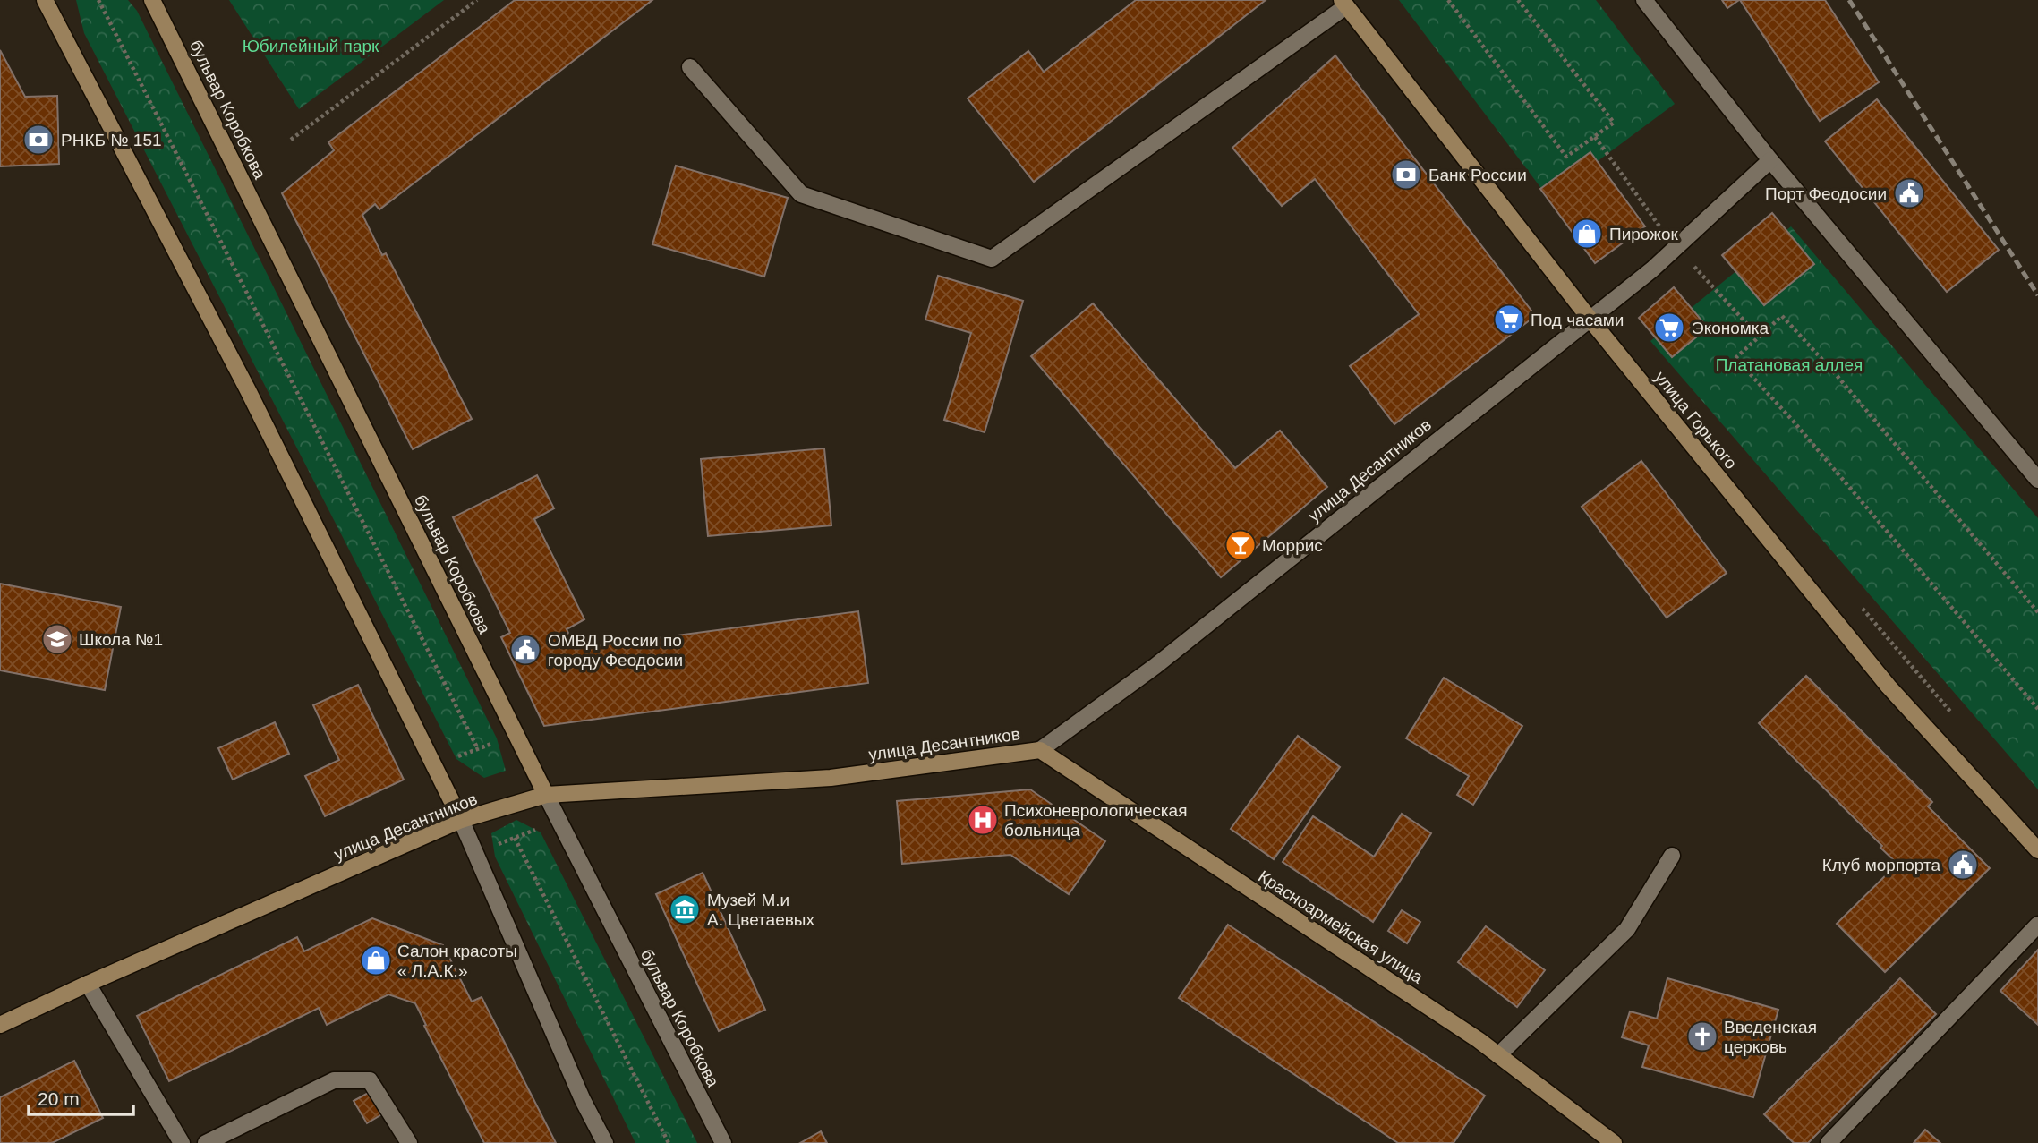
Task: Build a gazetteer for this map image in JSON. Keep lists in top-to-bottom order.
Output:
{
  "streets": {
    "main road": [
      "бульвар Коробкова",
      "улица Горького",
      "улица Десантников",
      "Красноармейская улица"
    ]
  },
  "crossings": [
    ["бульвар Коробкова", "улица Десантников"],
    ["улица Горького", "улица Десантников"],
    ["улица Десантников", "Красноармейская улица"]
  ],
  "parks": ["Юбилейный парк", "Платановая аллея"],
  "places": {
    "bank": ["РНКБ № 151", "Банк России"],
    "public building": ["Порт Феодосии", "ОМВД России по городу Феодосии", "Клуб морпорта"],
    "shop": ["Пирожок", "Салон красоты « Л.А.К.»"],
    "supermarket": ["Под часами", "Экономка"],
    "bar": ["Моррис"],
    "school or university": ["Школа №1"],
    "hospital": ["Психоневрологическая больница"],
    "museum": ["Музей М.и А. Цветаевых"],
    "church": ["Введенская церковь"]
  },
  "scale_bar": "20 m"
}
